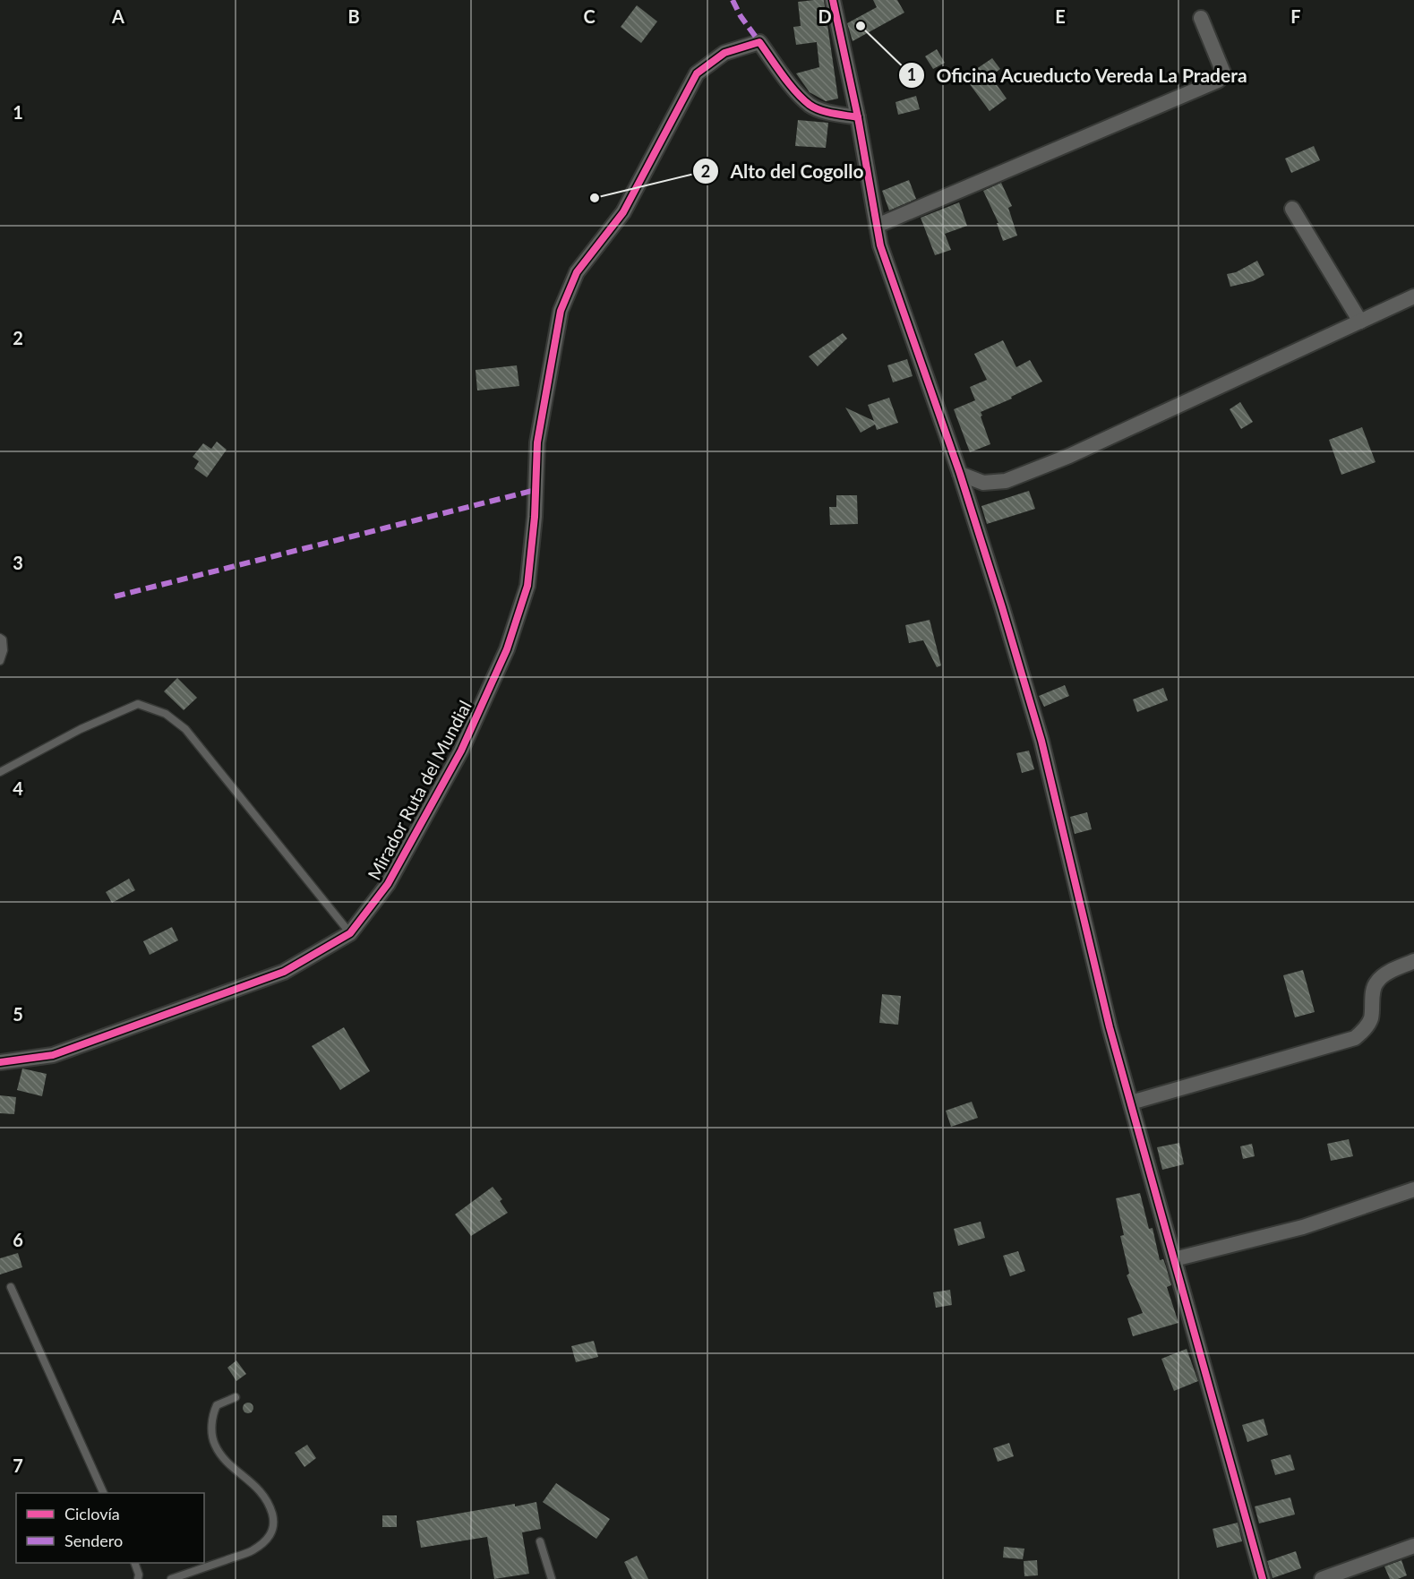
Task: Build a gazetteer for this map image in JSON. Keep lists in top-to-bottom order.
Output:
{
  "streets": {
    "street": ["Mirador Ruta del Mundial"]
  },
  "places": ["Oficina Acueducto Vereda La Pradera", "Alto del Cogollo"],
  "legend": ["Ciclovía", "Sendero"],
  "grid": {
    "columns": [
      "A",
      "B",
      "C",
      "D",
      "E",
      "F"
    ],
    "rows": [
      "1",
      "2",
      "3",
      "4",
      "5",
      "6",
      "7"
    ]
  }
}
